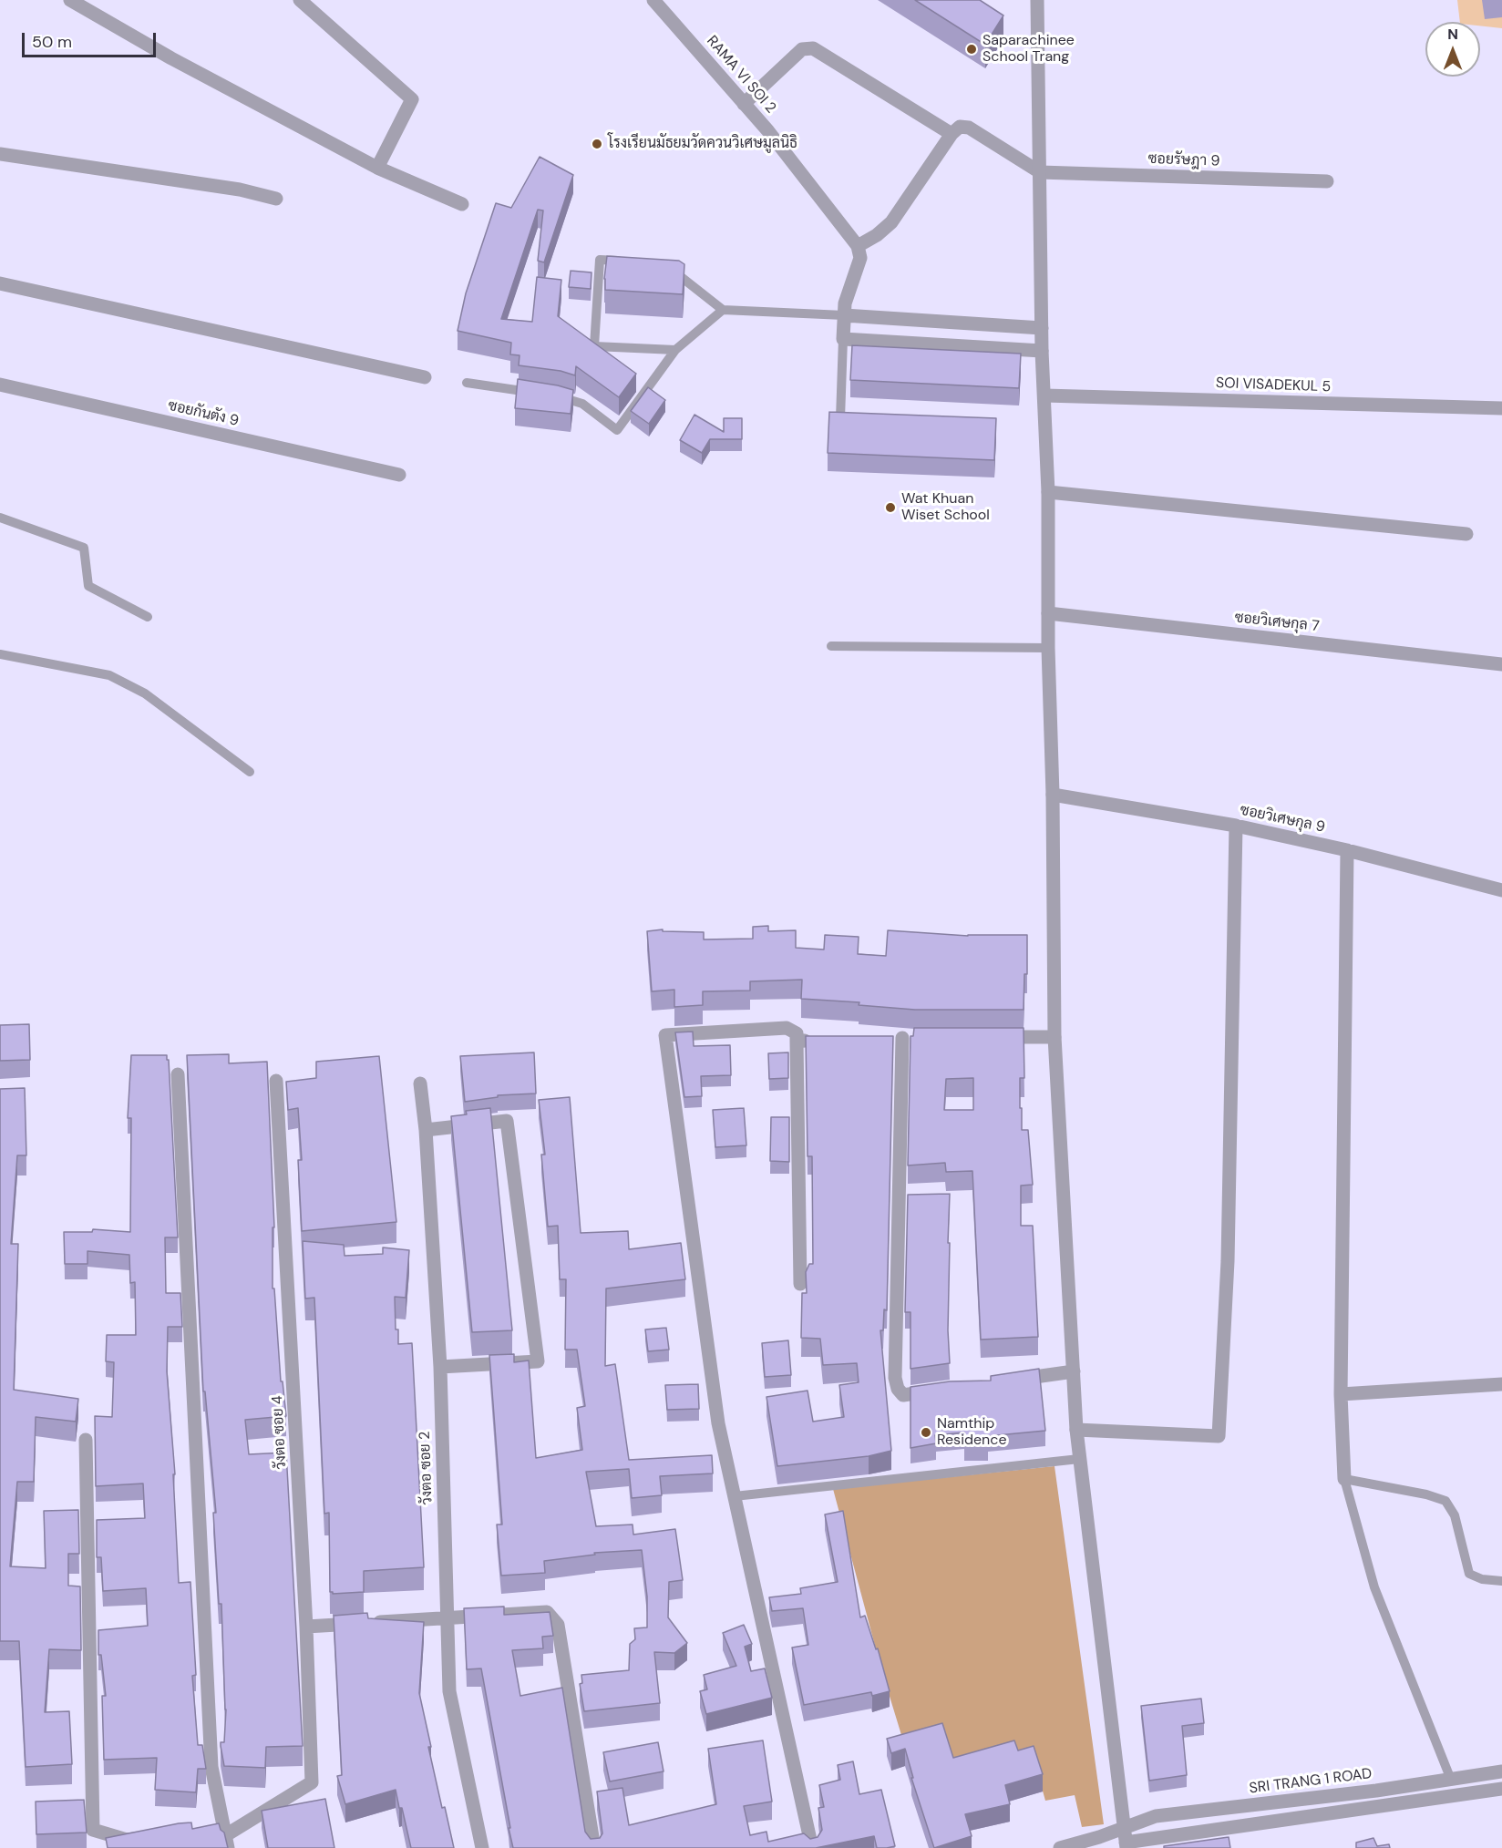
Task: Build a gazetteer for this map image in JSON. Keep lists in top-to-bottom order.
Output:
{
  "streets": {
    "street": [
      "RAMA VI SOI 2",
      "ซอยรัษฎา 9",
      "SOI VISADEKUL 5",
      "ซอยกันตัง 9",
      "ซอยวิเศษกุล 7",
      "ซอยวิเศษกุล 9",
      "วังตอ ซอย 4",
      "วังตอ ซอย 2",
      "SRI TRANG 1 ROAD"
    ]
  },
  "places": [
    "Saparachinee School Trang",
    "โรงเรียนมัธยมวัดควนวิเศษมูลนิธิ",
    "Wat Khuan Wiset School",
    "Namthip Residence"
  ],
  "scale_bar": "50 m",
  "north": "top"
}
